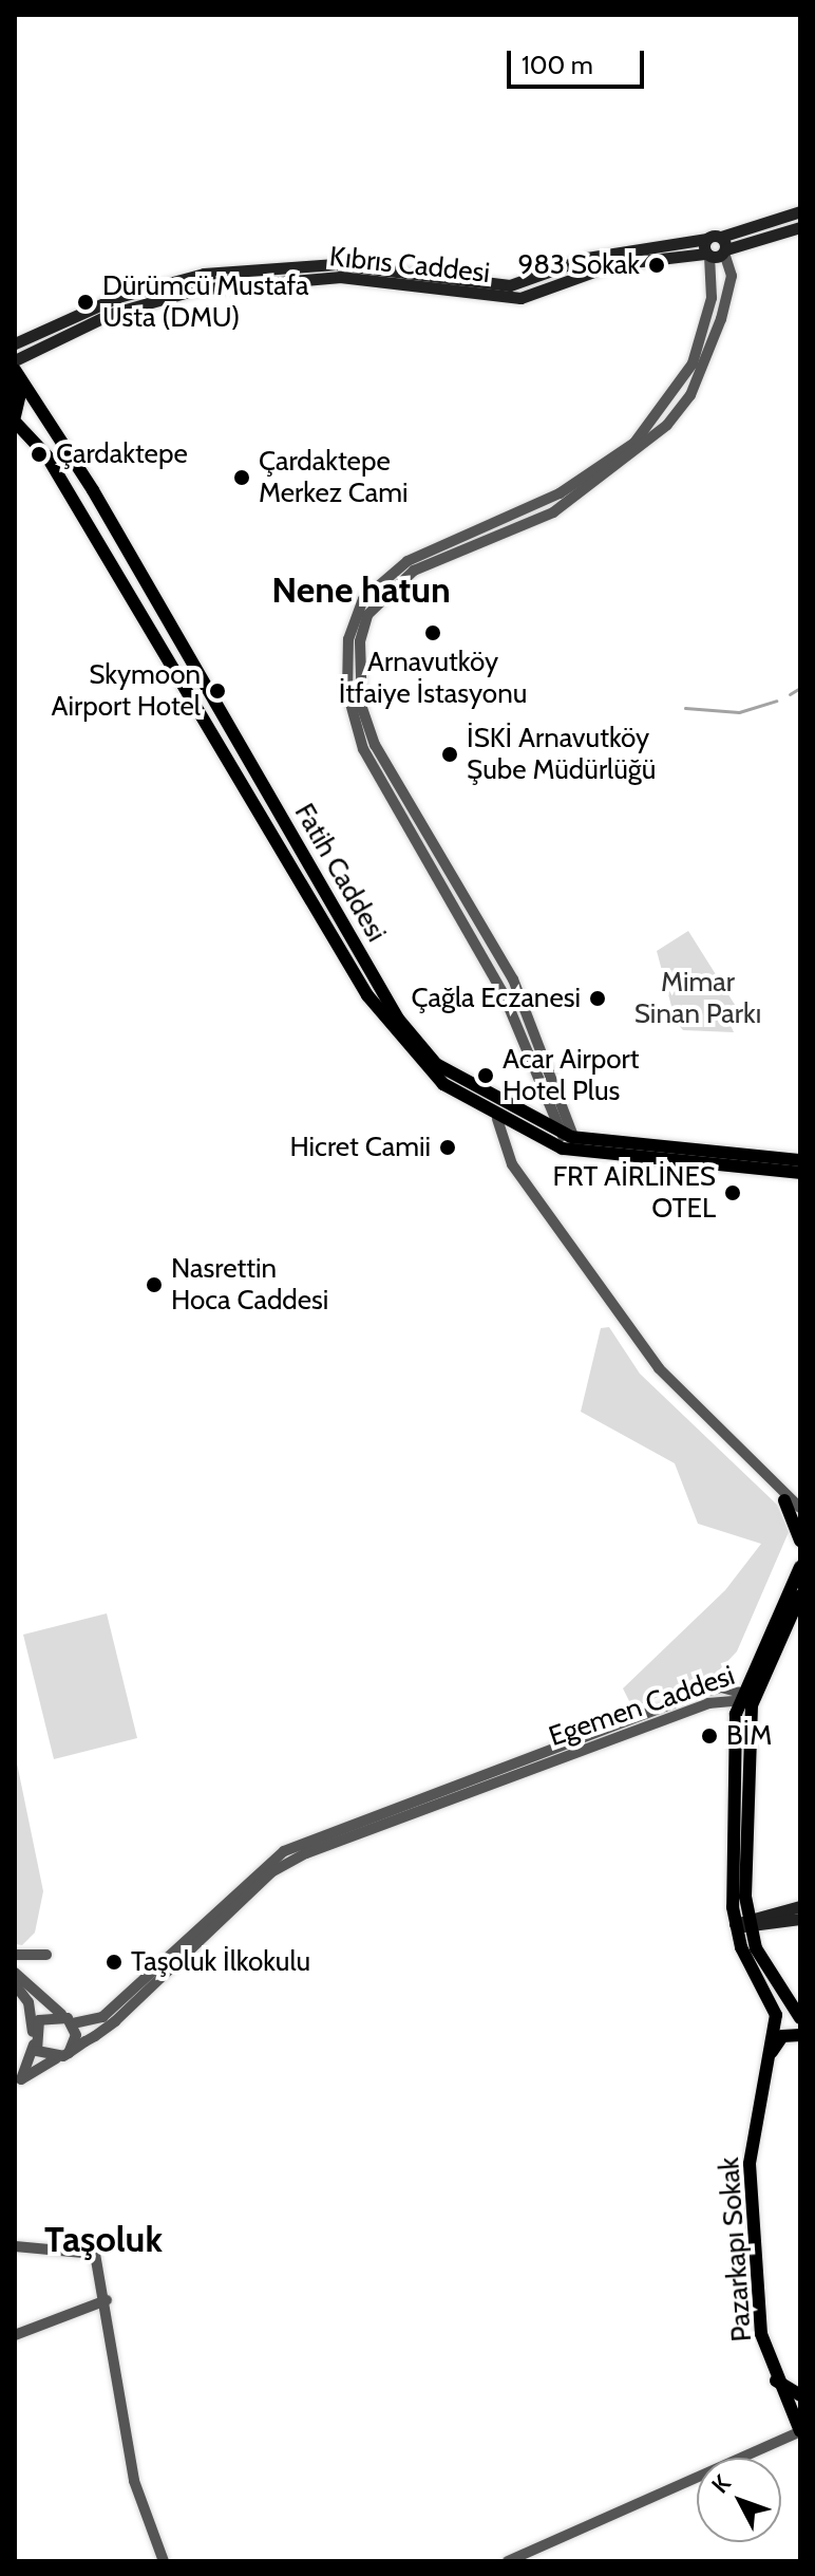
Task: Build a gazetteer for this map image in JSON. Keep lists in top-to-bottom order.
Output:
{
  "streets": {
    "main road": ["Kıbrıs Caddesi", "Fatih Caddesi", "Pazarkapı Sokak"],
    "street": ["Egemen Caddesi"]
  },
  "crossings": [
    ["Kıbrıs Caddesi", "Fatih Caddesi"]
  ],
  "districts": ["Nene hatun", "Taşoluk"],
  "parks": ["Mimar Sinan Parkı"],
  "places": [
    "983 Sokak",
    "Dürümcü Mustafa Usta (DMU)",
    "Çardaktepe",
    "Çardaktepe Merkez Cami",
    "Arnavutköy İtfaiye İstasyonu",
    "Skymoon Airport Hotel",
    "İSKİ Arnavutköy Şube Müdürlüğü",
    "Çağla Eczanesi",
    "Acar Airport Hotel Plus",
    "Hicret Camii",
    "FRT AİRLİNES OTEL",
    "Nasrettin Hoca Caddesi",
    "BİM",
    "Taşoluk İlkokulu"
  ],
  "scale_bar": "100 m",
  "north": "top left"
}
